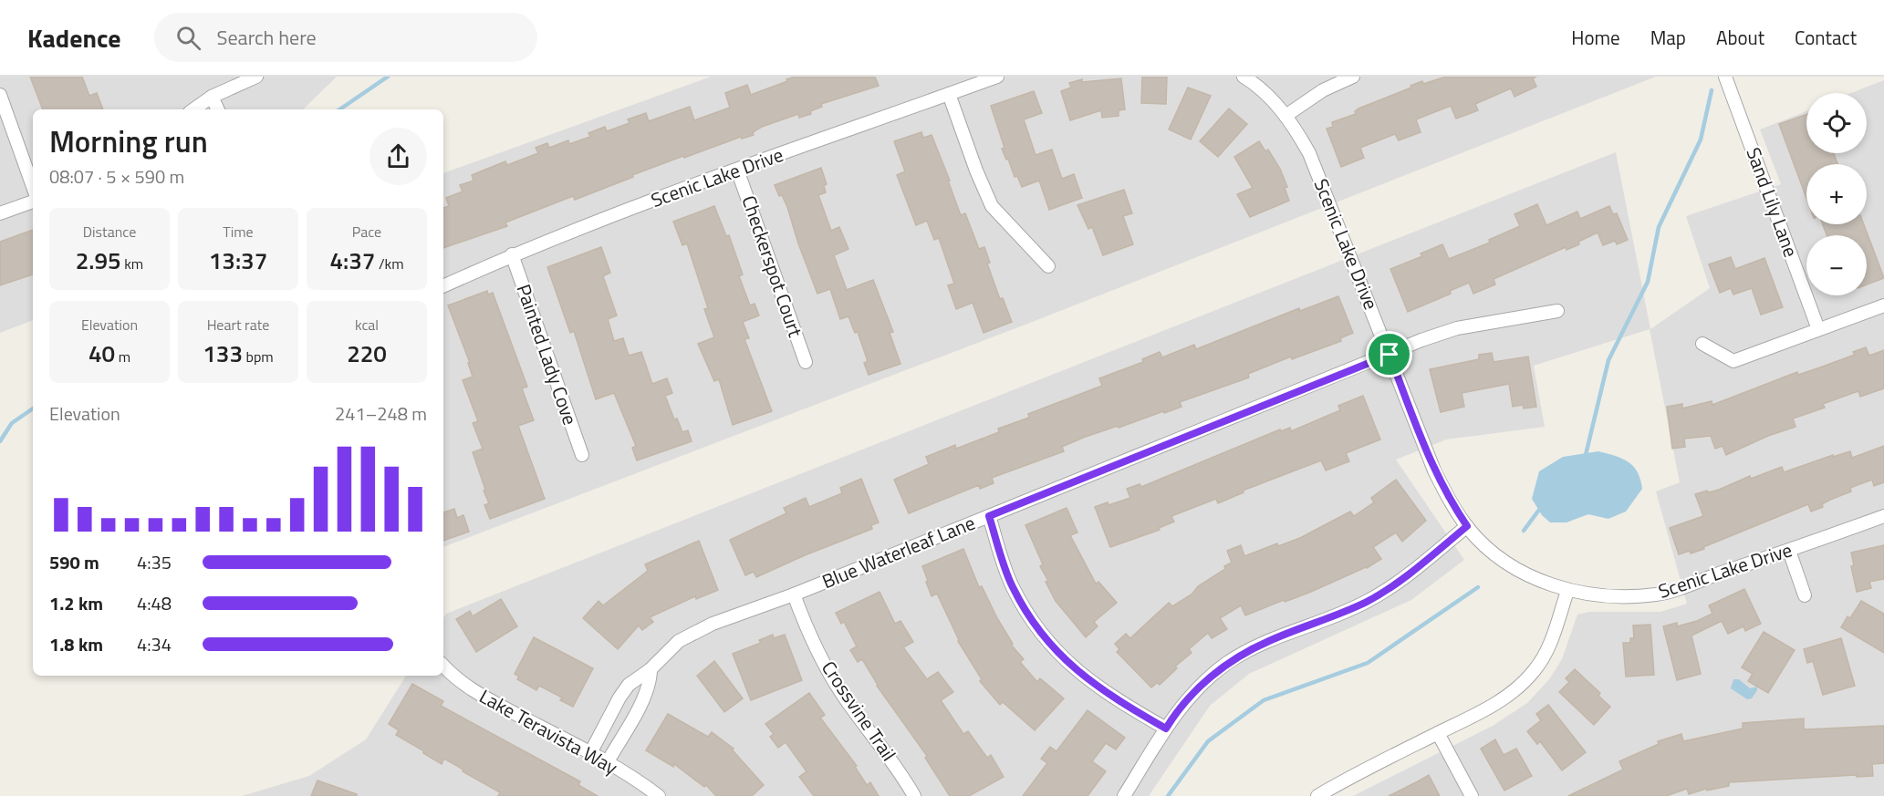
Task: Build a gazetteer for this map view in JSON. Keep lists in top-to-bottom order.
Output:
{
  "streets": {
    "street": [
      "Scenic Lake Drive",
      "Sand Lily Lane",
      "Checkerspot Court",
      "Painted Lady Cove",
      "Blue Waterleaf Lane",
      "Crossvine Trail",
      "Lake Teravista Way"
    ]
  },
  "crossings": [
    ["Scenic Lake Drive", "Checkerspot Court"],
    ["Scenic Lake Drive", "Painted Lady Cove"],
    ["Scenic Lake Drive", "Blue Waterleaf Lane"],
    ["Blue Waterleaf Lane", "Crossvine Trail"],
    ["Blue Waterleaf Lane", "Lake Teravista Way"]
  ],
  "page": {
    "header": "Kadence",
    "search": "Search here",
    "nav": [
      "Home",
      "Map",
      "About",
      "Contact"
    ],
    "map_buttons": ["+", "−"],
    "heading": ["Morning run", "08:07 · 5 × 590 m"],
    "stats": [
      ["Distance", "2.95 km"],
      ["Time", "13:37"],
      ["Pace", "4:37 /km"],
      ["Elevation", "40 m"],
      ["Heart rate", "133 bpm"],
      ["kcal", "220"]
    ],
    "chart": ["Elevation", "241–248 m"],
    "list": [
      {
        "name": "590 m",
        "note": "4:35"
      },
      {
        "name": "1.2 km",
        "note": "4:48"
      },
      {
        "name": "1.8 km",
        "note": "4:34"
      }
    ]
  }
}
